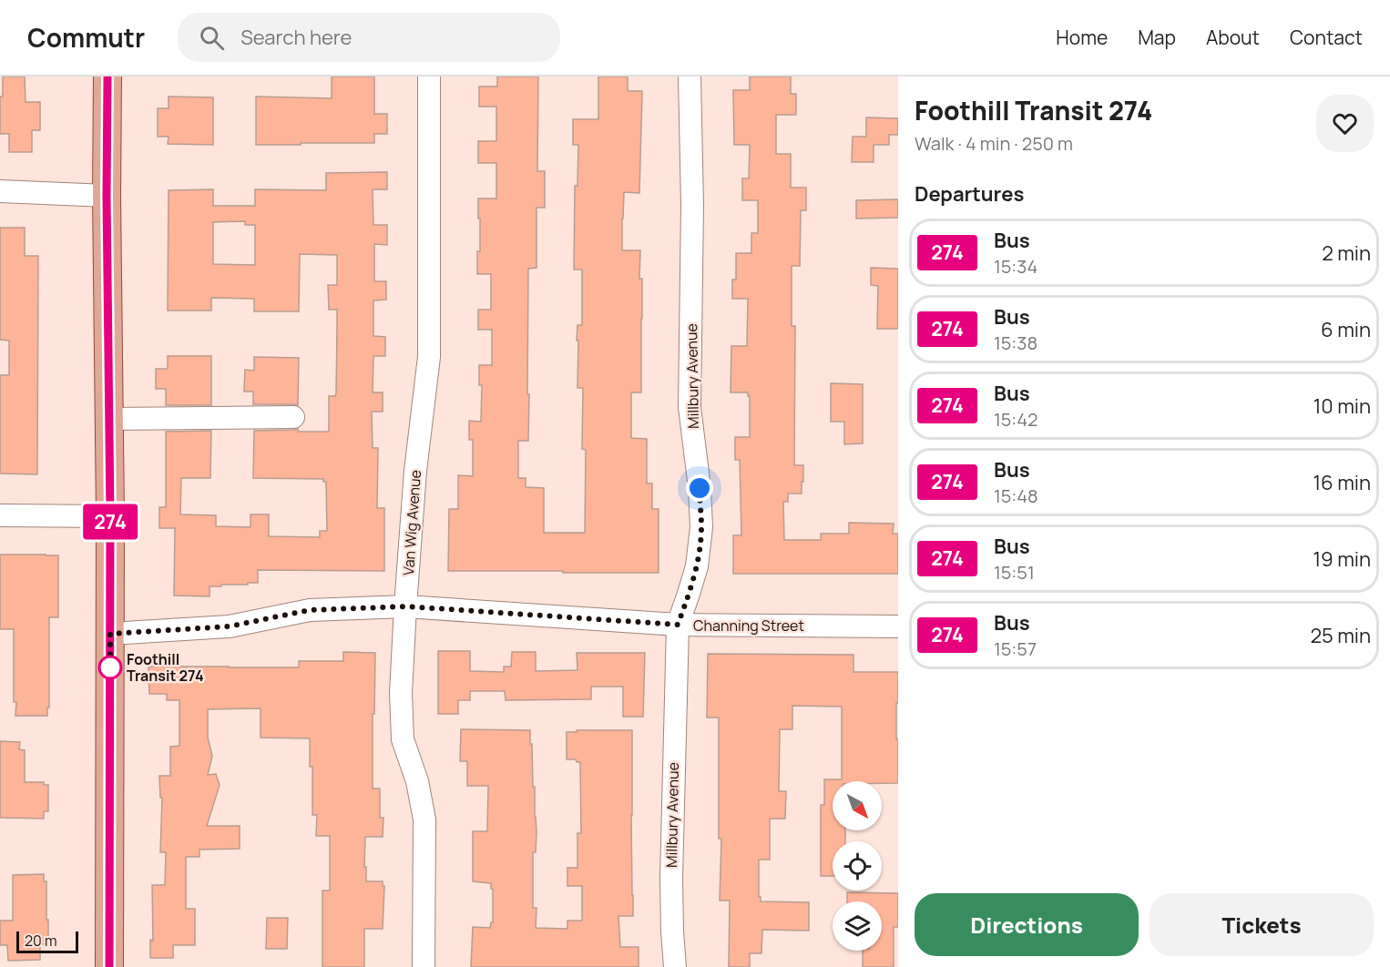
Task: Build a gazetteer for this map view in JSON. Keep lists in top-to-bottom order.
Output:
{
  "streets": {
    "street": ["Millbury Avenue", "Van Wig Avenue", "Channing Street"]
  },
  "crossings": [
    ["Millbury Avenue", "Channing Street"],
    ["Van Wig Avenue", "Channing Street"]
  ],
  "places": ["Foothill Transit 274"],
  "lines": ["bus line 274"],
  "scale_bar": "20 m",
  "north": "bottom right",
  "page": {
    "header": "Commutr",
    "search": "Search here",
    "nav": [
      "Home",
      "Map",
      "About",
      "Contact"
    ],
    "on_map": "274",
    "heading": [
      ["Foothill Transit 274", "Walk · 4 min · 250 m"],
      "Departures"
    ],
    "list": [
      {
        "mark": "274",
        "name": "Bus",
        "note": "15:34",
        "value": "2 min"
      },
      {
        "mark": "274",
        "name": "Bus",
        "note": "15:38",
        "value": "6 min"
      },
      {
        "mark": "274",
        "name": "Bus",
        "note": "15:42",
        "value": "10 min"
      },
      {
        "mark": "274",
        "name": "Bus",
        "note": "15:48",
        "value": "16 min"
      },
      {
        "mark": "274",
        "name": "Bus",
        "note": "15:51",
        "value": "19 min"
      },
      {
        "mark": "274",
        "name": "Bus",
        "note": "15:57",
        "value": "25 min"
      }
    ],
    "buttons": ["Directions", "Tickets"],
    "scale": "20 m"
  }
}
